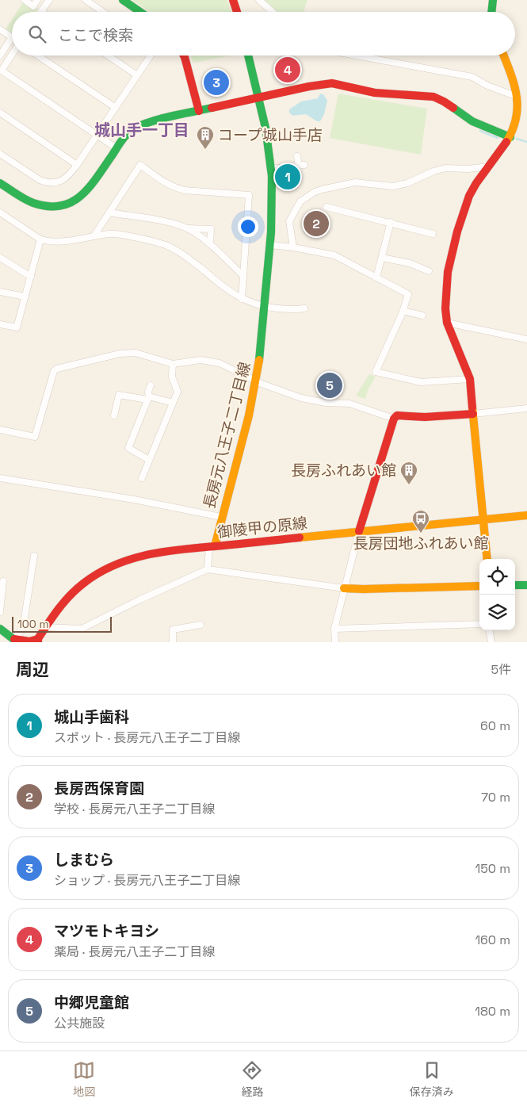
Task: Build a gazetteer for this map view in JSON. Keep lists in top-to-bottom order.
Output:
{
  "streets": {
    "street": ["長房元八王子二丁目線", "御陵甲の原線"]
  },
  "crossings": [
    ["長房元八王子二丁目線", "御陵甲の原線"]
  ],
  "districts": ["城山手一丁目"],
  "places": {
    "building": ["コープ城山手店", "長房ふれあい館"],
    "bus stop": ["長房団地ふれあい館"]
  },
  "scale_bar": "100 m",
  "page": {
    "search": "ここで検索",
    "pins": [
      "4",
      "3",
      "1",
      "2",
      "5"
    ],
    "scale": "100 m",
    "heading": ["周辺", "5件"],
    "list": [
      {
        "mark": "1",
        "name": "城山手歯科",
        "note": "スポット · 長房元八王子二丁目線",
        "value": "60 m"
      },
      {
        "mark": "2",
        "name": "長房西保育園",
        "note": "学校 · 長房元八王子二丁目線",
        "value": "70 m"
      },
      {
        "mark": "3",
        "name": "しまむら",
        "note": "ショップ · 長房元八王子二丁目線",
        "value": "150 m"
      },
      {
        "mark": "4",
        "name": "マツモトキヨシ",
        "note": "薬局 · 長房元八王子二丁目線",
        "value": "160 m"
      },
      {
        "mark": "5",
        "name": "中郷児童館",
        "note": "公共施設",
        "value": "180 m"
      }
    ],
    "nav": ["地図", "経路", "保存済み"]
  }
}
